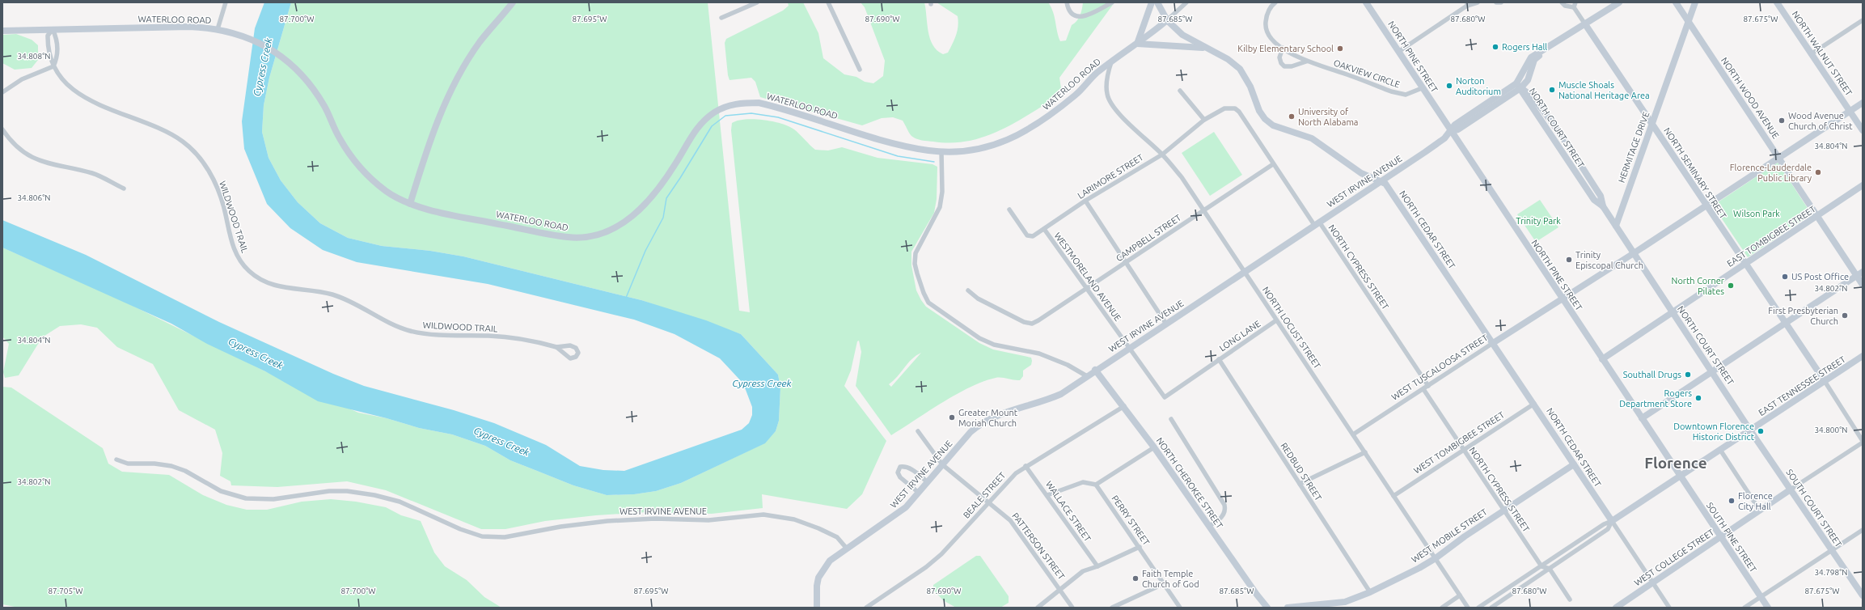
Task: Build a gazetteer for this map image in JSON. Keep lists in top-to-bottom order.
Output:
{
  "streets": {
    "street": [
      "WATERLOO ROAD",
      "NORTH WALNUT STREET",
      "NORTH PINE STREET",
      "OAKVIEW CIRCLE",
      "NORTH WOOD AVENUE",
      "NORTH COURT STREET",
      "HERMITAGE DRIVE",
      "NORTH SEMINARY STREET",
      "LARIMORE STREET",
      "WEST IRVINE AVENUE",
      "WILDWOOD TRAIL",
      "NORTH CEDAR STREET",
      "EAST TOMBIGBEE STREET",
      "CAMPBELL STREET",
      "NORTH CYPRESS STREET",
      "WESTMORELAND AVENUE",
      "NORTH LOCUST STREET",
      "LONG LANE",
      "WEST TUSCALOOSA STREET",
      "EAST TENNESSEE STREET",
      "WEST TOMBIGBEE STREET",
      "REDBUD STREET",
      "NORTH CHEROKEE STREET",
      "BEALE STREET",
      "SOUTH COURT STREET",
      "WALLACE STREET",
      "PERRY STREET",
      "WEST MOBILE STREET",
      "SOUTH PINE STREET",
      "PATTERSON STREET",
      "WEST COLLEGE STREET"
    ]
  },
  "crossings": [
    ["WATERLOO ROAD", "WILDWOOD TRAIL"],
    ["WATERLOO ROAD", "NORTH CEDAR STREET"],
    ["WATERLOO ROAD", "NORTH LOCUST STREET"],
    ["NORTH WALNUT STREET", "WEST TUSCALOOSA STREET"],
    ["NORTH PINE STREET", "OAKVIEW CIRCLE"],
    ["NORTH PINE STREET", "WEST IRVINE AVENUE"],
    ["NORTH PINE STREET", "WEST TUSCALOOSA STREET"],
    ["NORTH PINE STREET", "EAST TENNESSEE STREET"],
    ["NORTH PINE STREET", "SOUTH PINE STREET"],
    ["NORTH WOOD AVENUE", "HERMITAGE DRIVE"],
    ["NORTH WOOD AVENUE", "EAST TOMBIGBEE STREET"],
    ["NORTH WOOD AVENUE", "WEST TUSCALOOSA STREET"],
    ["NORTH COURT STREET", "HERMITAGE DRIVE"],
    ["NORTH COURT STREET", "WEST IRVINE AVENUE"],
    ["NORTH COURT STREET", "EAST TOMBIGBEE STREET"],
    ["NORTH COURT STREET", "WEST TUSCALOOSA STREET"],
    ["NORTH COURT STREET", "EAST TENNESSEE STREET"],
    ["NORTH COURT STREET", "SOUTH COURT STREET"],
    ["HERMITAGE DRIVE", "NORTH SEMINARY STREET"],
    ["NORTH SEMINARY STREET", "EAST TOMBIGBEE STREET"],
    ["NORTH SEMINARY STREET", "WEST TUSCALOOSA STREET"],
    ["NORTH SEMINARY STREET", "EAST TENNESSEE STREET"],
    ["LARIMORE STREET", "NORTH CYPRESS STREET"],
    ["LARIMORE STREET", "WESTMORELAND AVENUE"],
    ["LARIMORE STREET", "NORTH LOCUST STREET"],
    ["WEST IRVINE AVENUE", "NORTH CEDAR STREET"],
    ["WEST IRVINE AVENUE", "NORTH CYPRESS STREET"],
    ["WEST IRVINE AVENUE", "WESTMORELAND AVENUE"],
    ["WEST IRVINE AVENUE", "NORTH LOCUST STREET"],
    ["WEST IRVINE AVENUE", "NORTH CHEROKEE STREET"],
    ["WEST IRVINE AVENUE", "PATTERSON STREET"],
    ["NORTH CEDAR STREET", "WEST TUSCALOOSA STREET"],
    ["NORTH CEDAR STREET", "EAST TENNESSEE STREET"],
    ["NORTH CEDAR STREET", "WEST TOMBIGBEE STREET"],
    ["NORTH CEDAR STREET", "WEST MOBILE STREET"],
    ["CAMPBELL STREET", "NORTH CYPRESS STREET"],
    ["CAMPBELL STREET", "WESTMORELAND AVENUE"],
    ["CAMPBELL STREET", "NORTH LOCUST STREET"],
    ["NORTH CYPRESS STREET", "WEST TUSCALOOSA STREET"],
    ["NORTH CYPRESS STREET", "WEST TOMBIGBEE STREET"],
    ["NORTH CYPRESS STREET", "WEST MOBILE STREET"],
    ["WESTMORELAND AVENUE", "LONG LANE"],
    ["NORTH LOCUST STREET", "LONG LANE"],
    ["NORTH LOCUST STREET", "WEST TUSCALOOSA STREET"],
    ["NORTH LOCUST STREET", "WEST TOMBIGBEE STREET"],
    ["NORTH LOCUST STREET", "WEST MOBILE STREET"],
    ["LONG LANE", "REDBUD STREET"],
    ["EAST TENNESSEE STREET", "SOUTH COURT STREET"],
    ["EAST TENNESSEE STREET", "SOUTH PINE STREET"],
    ["REDBUD STREET", "WEST MOBILE STREET"],
    ["NORTH CHEROKEE STREET", "BEALE STREET"],
    ["BEALE STREET", "WALLACE STREET"],
    ["BEALE STREET", "PATTERSON STREET"],
    ["SOUTH COURT STREET", "WEST COLLEGE STREET"],
    ["SOUTH PINE STREET", "WEST COLLEGE STREET"]
  ],
  "districts": ["Florence"],
  "water": ["Cypress Creek"],
  "parks": ["Wilson Park", "Trinity Park"],
  "places": [
    "Rogers Hall",
    "Kilby Elementary School",
    "Norton Auditorium",
    "Muscle Shoals National Heritage Area",
    "University of North Alabama",
    "Wood Avenue Church of Christ",
    "Florence-Lauderdale Public Library",
    "Trinity Episcopal Church",
    "US Post Office",
    "North Corner Pilates",
    "First Presbyterian Church",
    "Southall Drugs",
    "Rogers Department Store",
    "Greater Mount Moriah Church",
    "Downtown Florence Historic District",
    "Florence City Hall",
    "Faith Temple Church of God"
  ],
  "coordinates": [
    "87.700°W",
    "87.695°W",
    "87.690°W",
    "87.685°W",
    "87.680°W",
    "87.675°W",
    "34.808°N",
    "34.804°N",
    "34.806°N",
    "34.802°N",
    "34.800°N",
    "34.798°N",
    "87.705°W"
  ]
}
